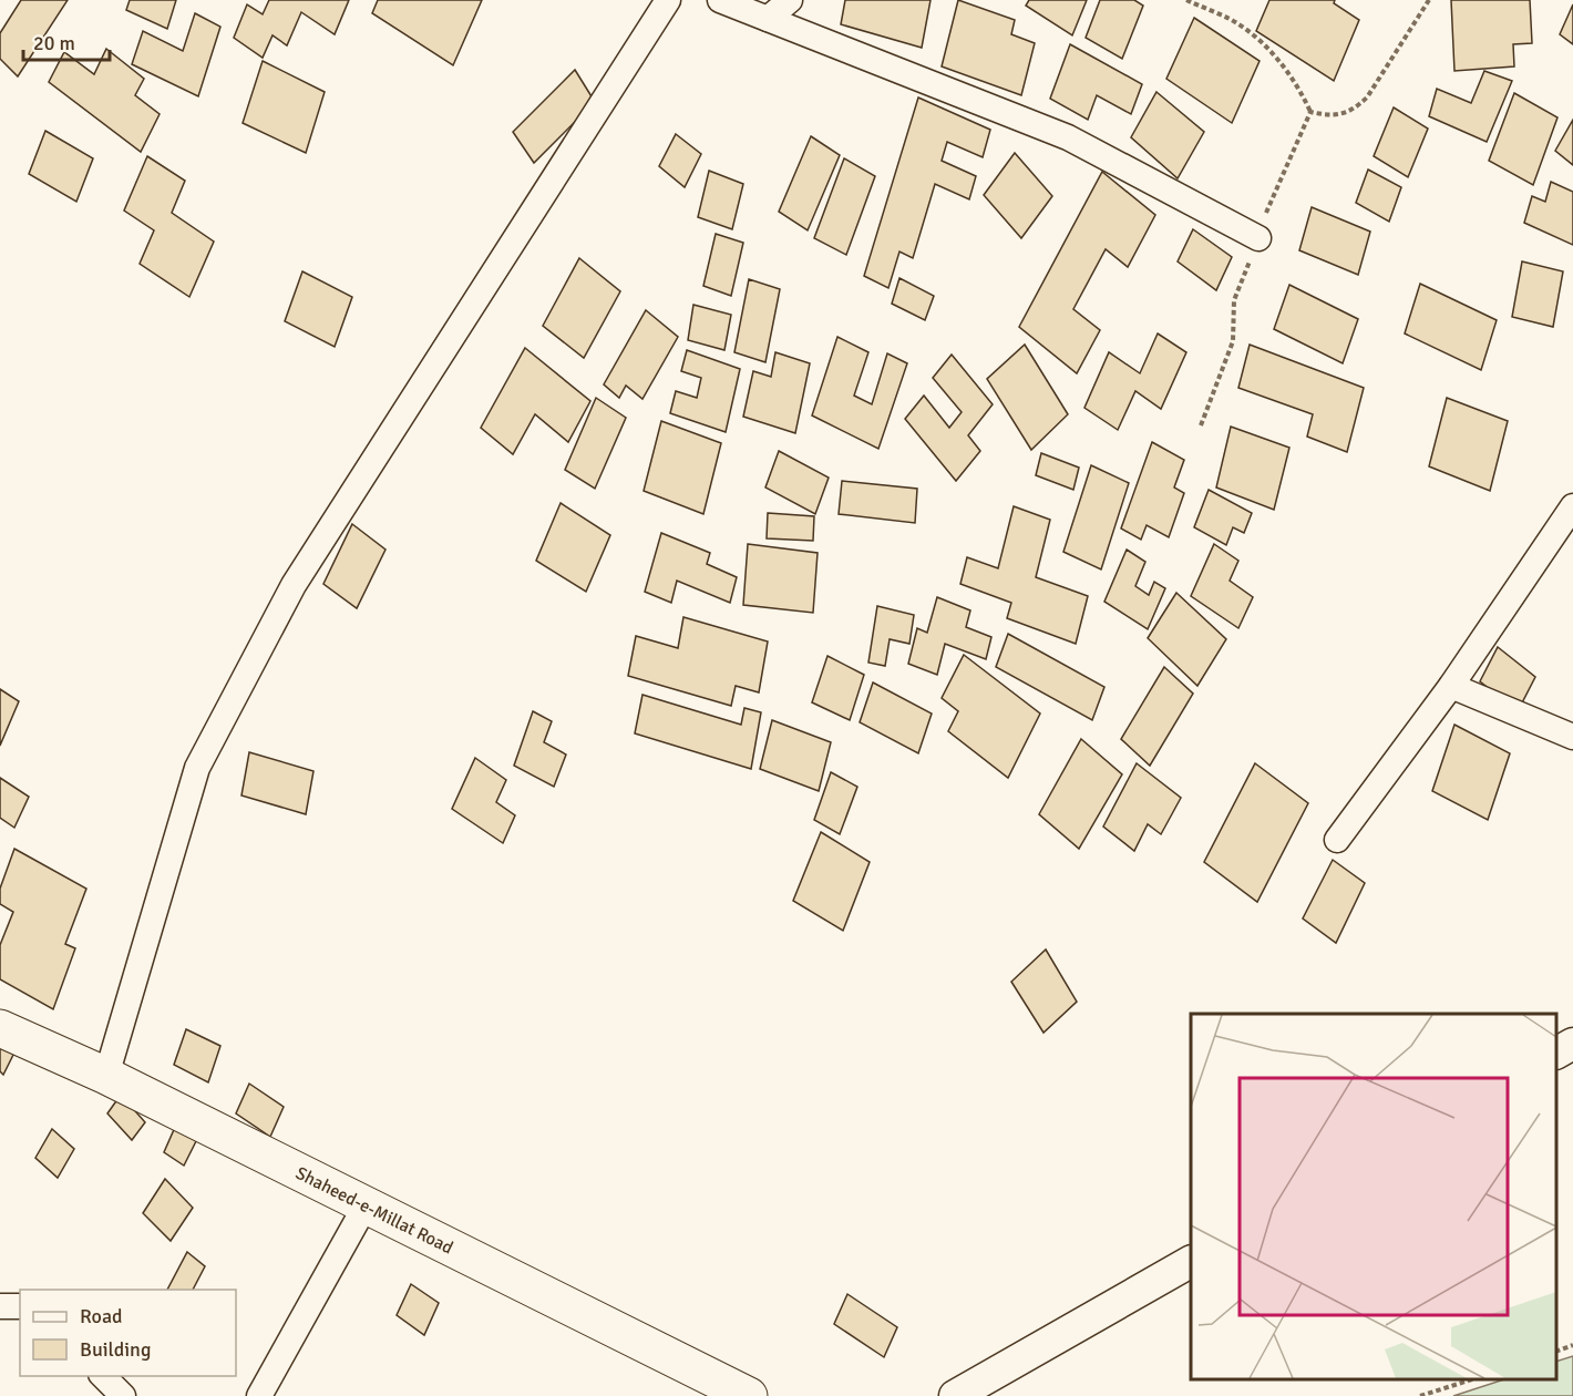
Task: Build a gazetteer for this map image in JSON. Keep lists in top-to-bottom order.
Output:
{
  "streets": {
    "main road": ["Shaheed-e-Millat Road"]
  },
  "legend": ["Road", "Building"],
  "scale_bar": "20 m"
}
